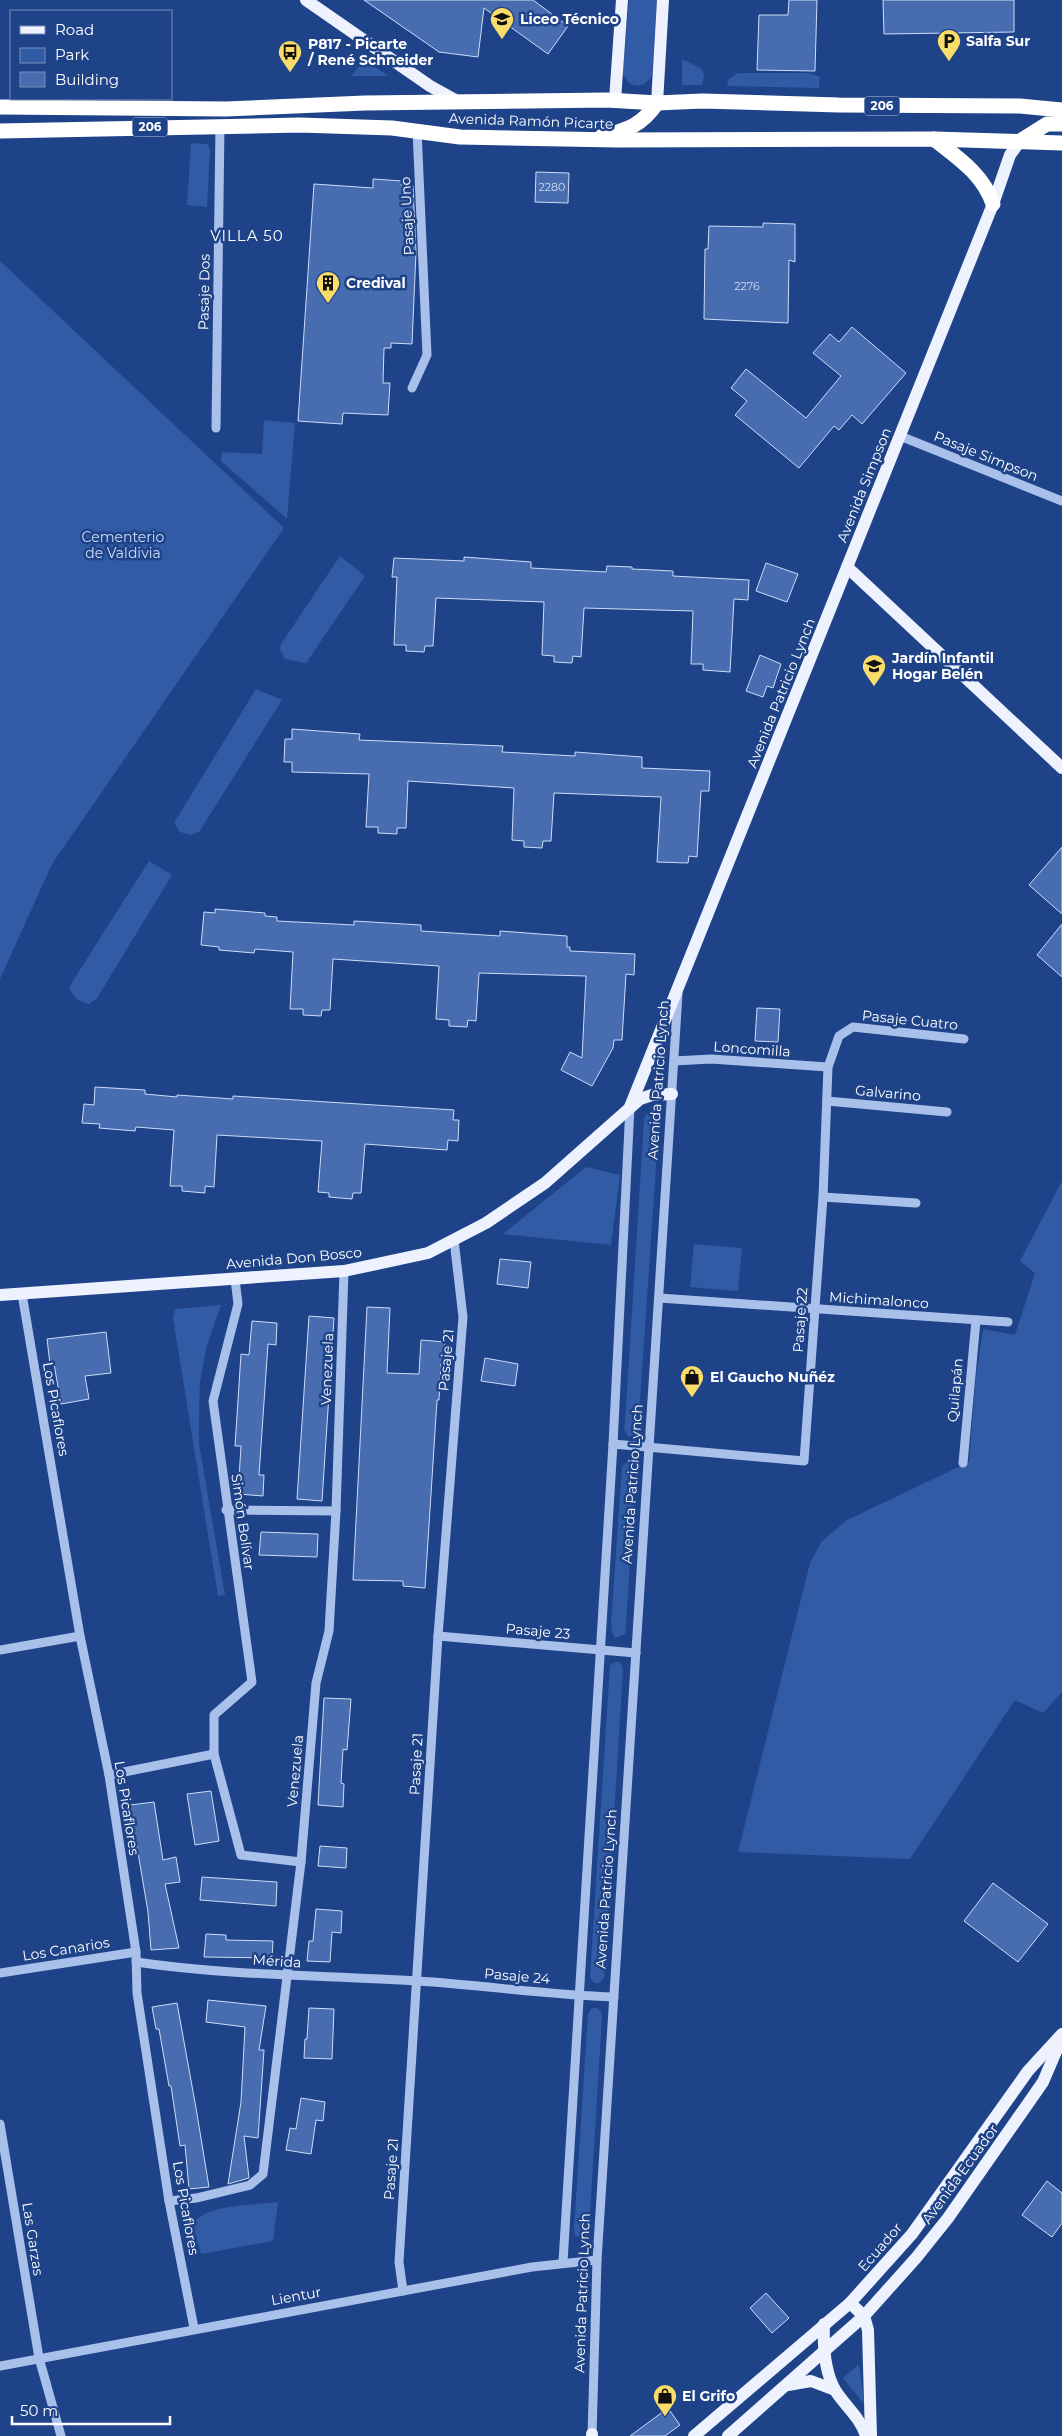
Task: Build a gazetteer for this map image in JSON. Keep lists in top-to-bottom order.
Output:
{
  "streets": {
    "highway": ["206", "Avenida Ramón Picarte"],
    "main road": [
      "Avenida Simpson",
      "Avenida Patricio Lynch",
      "Avenida Don Bosco",
      "Avenida Ecuador",
      "Ecuador"
    ],
    "street": [
      "Pasaje Uno",
      "Pasaje Dos",
      "Pasaje Simpson",
      "Pasaje Cuatro",
      "Loncomilla",
      "Galvarino",
      "Michimalonco",
      "Pasaje 22",
      "Pasaje 21",
      "Venezuela",
      "Quilapán",
      "Los Picaflores",
      "Simón Bolívar",
      "Pasaje 23",
      "Los Canarios",
      "Mérida",
      "Pasaje 24",
      "Las Garzas",
      "Lientur"
    ]
  },
  "crossings": [
    ["Avenida Ramón Picarte", "Pasaje Uno"],
    ["Avenida Ramón Picarte", "Pasaje Dos"],
    ["Avenida Ramón Picarte", "Avenida Simpson"],
    ["Pasaje Simpson", "Avenida Simpson"],
    ["Avenida Simpson", "Avenida Patricio Lynch"],
    ["Avenida Patricio Lynch", "Loncomilla"],
    ["Avenida Patricio Lynch", "Avenida Don Bosco"],
    ["Avenida Patricio Lynch", "Michimalonco"],
    ["Avenida Patricio Lynch", "Pasaje 22"],
    ["Avenida Patricio Lynch", "Pasaje 23"],
    ["Avenida Patricio Lynch", "Pasaje 24"],
    ["Avenida Patricio Lynch", "Lientur"],
    ["Pasaje Cuatro", "Pasaje 22"],
    ["Loncomilla", "Pasaje 22"],
    ["Galvarino", "Pasaje 22"],
    ["Avenida Don Bosco", "Pasaje 21"],
    ["Avenida Don Bosco", "Venezuela"],
    ["Avenida Don Bosco", "Los Picaflores"],
    ["Avenida Don Bosco", "Simón Bolívar"],
    ["Michimalonco", "Pasaje 22"],
    ["Michimalonco", "Quilapán"],
    ["Pasaje 21", "Pasaje 23"],
    ["Pasaje 21", "Mérida"],
    ["Pasaje 21", "Pasaje 24"],
    ["Pasaje 21", "Lientur"],
    ["Venezuela", "Los Picaflores"],
    ["Venezuela", "Simón Bolívar"],
    ["Venezuela", "Mérida"],
    ["Los Picaflores", "Los Canarios"],
    ["Los Picaflores", "Mérida"],
    ["Los Picaflores", "Lientur"],
    ["Mérida", "Pasaje 24"],
    ["Avenida Ecuador", "Ecuador"],
    ["Las Garzas", "Lientur"]
  ],
  "districts": ["VILLA 50"],
  "parks": ["Cementerio de Valdivia"],
  "places": {
    "school or university": ["Liceo Técnico", "Jardín Infantil Hogar Belén"],
    "parking": ["Salfa Sur"],
    "bus stop": ["P817 - Picarte / René Schneider"],
    "building": ["Credival"],
    "shop": ["El Gaucho Nuñéz", "El Grifo"]
  },
  "house_numbers": ["2280", "2276"],
  "legend": ["Road", "Park", "Building"],
  "scale_bar": "50 m"
}
